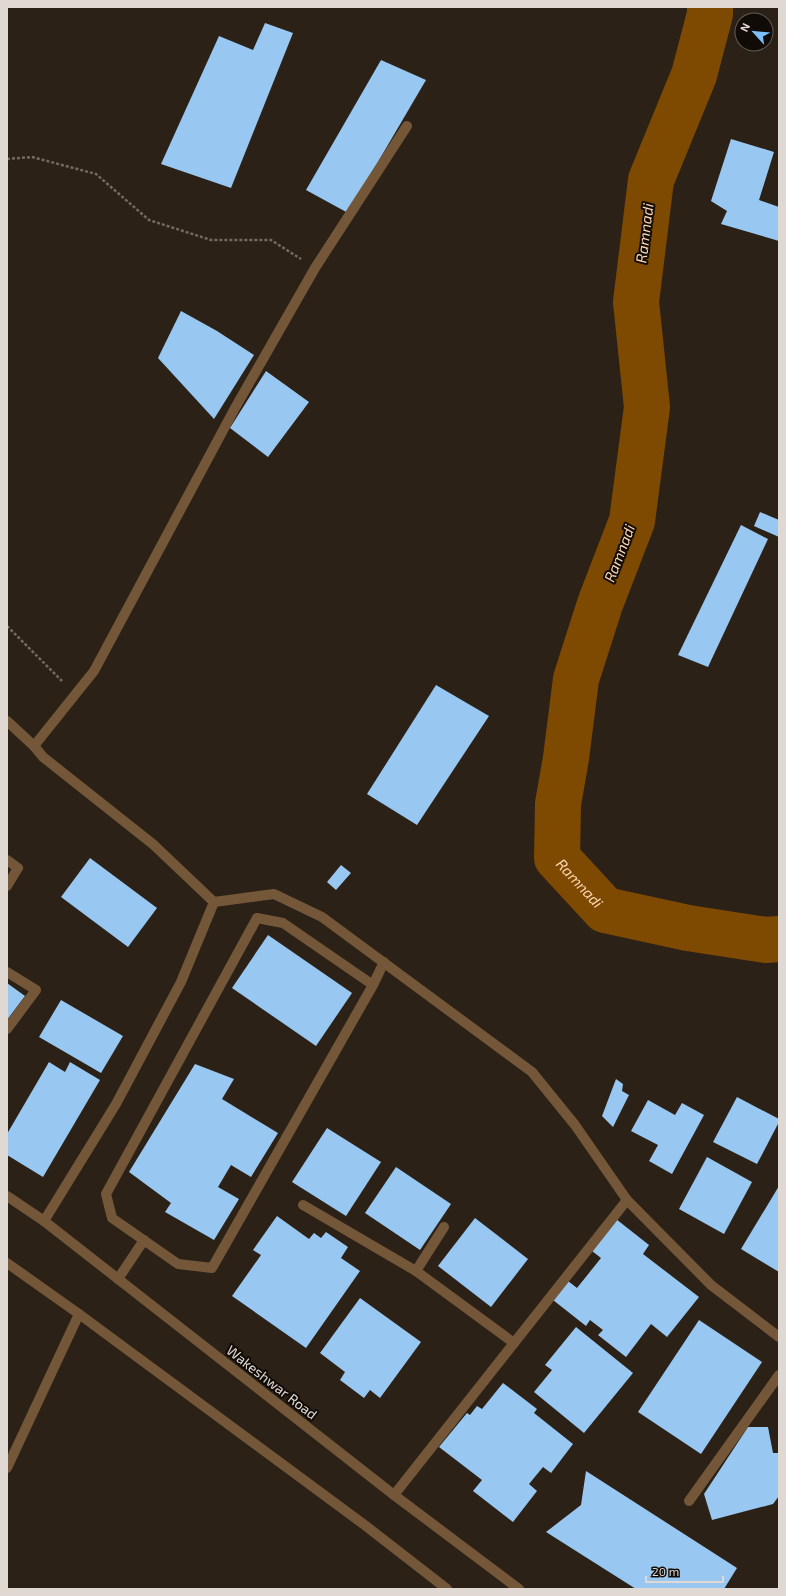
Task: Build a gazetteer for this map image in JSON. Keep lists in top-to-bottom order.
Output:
{
  "streets": {
    "street": ["Wakeshwar Road"]
  },
  "water": ["Ramnadi"],
  "scale_bar": "20 m",
  "north": "top left"
}
